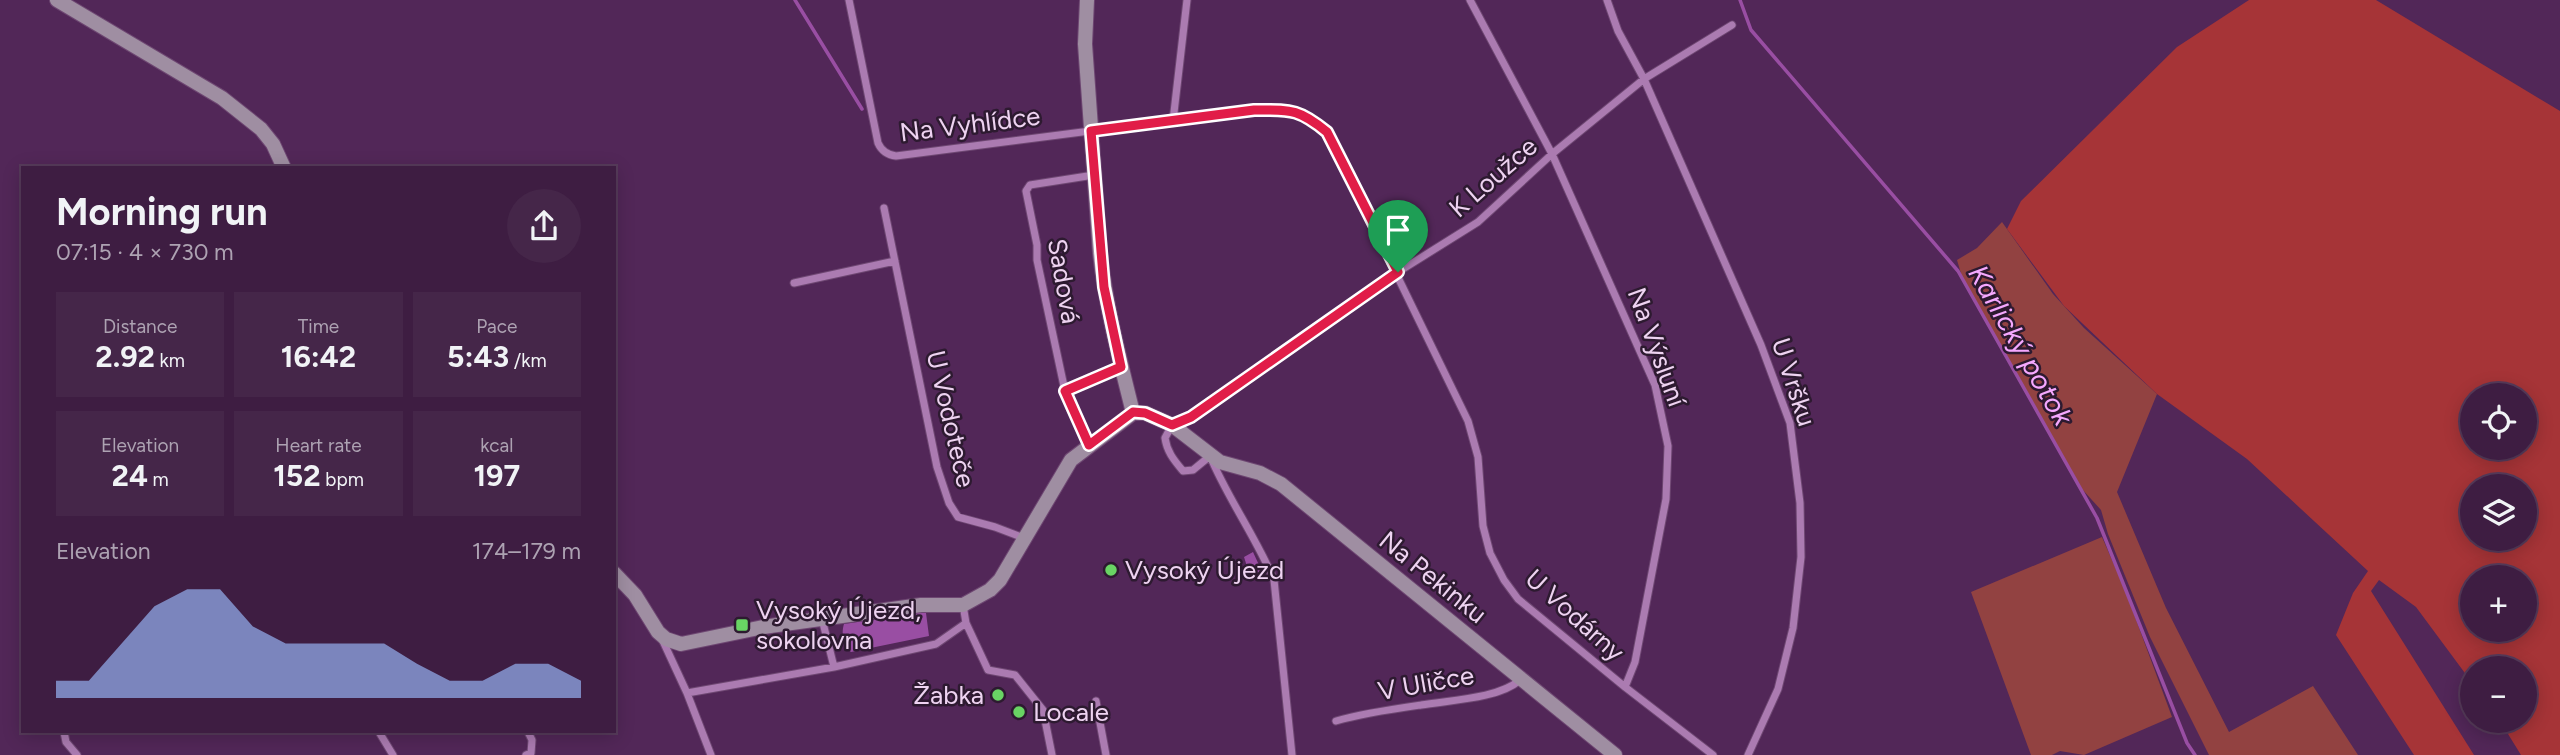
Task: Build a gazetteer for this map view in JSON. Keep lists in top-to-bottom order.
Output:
{
  "streets": {
    "street": [
      "Na Vyhlídce",
      "K Loužce",
      "Sadová",
      "Na Výsluní",
      "U Vršku",
      "U Vodoteče",
      "Na Pekinku",
      "U Vodárny",
      "V Uličce"
    ]
  },
  "crossings": [
    ["Na Vyhlídce", "U Vodárny"],
    ["K Loužce", "Na Výsluní"],
    ["K Loužce", "U Vršku"],
    ["K Loužce", "Na Pekinku"],
    ["K Loužce", "U Vodárny"],
    ["Na Výsluní", "U Vodárny"],
    ["Na Pekinku", "V Uličce"]
  ],
  "water": ["Karlický potok"],
  "places": {
    "other": ["Vysoký Újezd", "Žabka", "Locale"],
    "transit": ["Vysoký Újezd, sokolovna"]
  },
  "page": {
    "heading": ["Morning run", "07:15 · 4 × 730 m"],
    "stats": [
      ["Distance", "2.92 km"],
      ["Time", "16:42"],
      ["Pace", "5:43 /km"],
      ["Elevation", "24 m"],
      ["Heart rate", "152 bpm"],
      ["kcal", "197"]
    ],
    "map_buttons": ["+", "−"],
    "chart": ["Elevation", "174–179 m"]
  }
}
